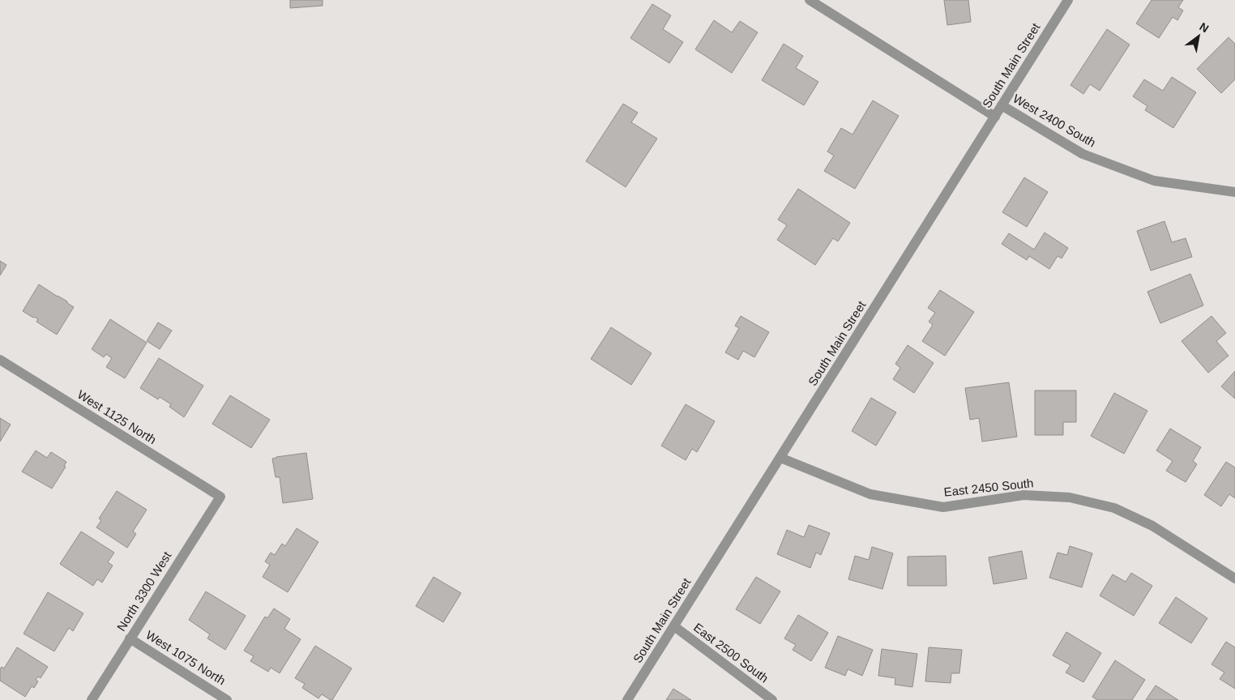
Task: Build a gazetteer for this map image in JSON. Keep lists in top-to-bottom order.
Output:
{
  "streets": {
    "street": [
      "South Main Street",
      "West 2400 South",
      "West 1125 North",
      "East 2450 South",
      "North 3300 West",
      "East 2500 South",
      "West 1075 North"
    ]
  },
  "crossings": [
    ["South Main Street", "West 2400 South"],
    ["South Main Street", "East 2450 South"],
    ["South Main Street", "East 2500 South"],
    ["West 1125 North", "North 3300 West"],
    ["North 3300 West", "West 1075 North"]
  ],
  "north": "top right"
}
